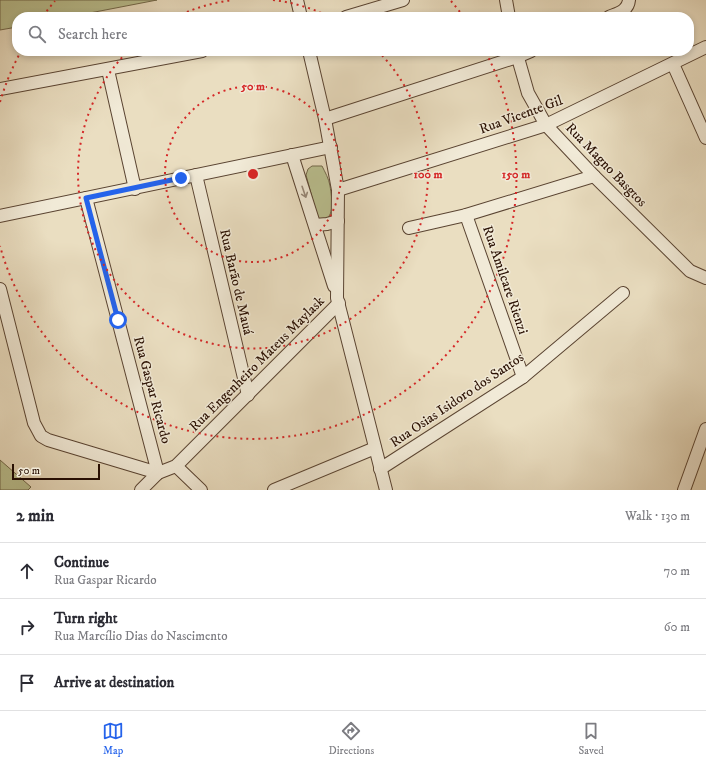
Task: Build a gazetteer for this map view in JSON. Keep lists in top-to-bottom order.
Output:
{
  "streets": {
    "street": [
      "Rua Vicente Gil",
      "Rua Magno Basgtos",
      "Rua Amilcare Rienzi",
      "Rua Barão de Mauá",
      "Rua Engenheiro Mateus Maylask",
      "Rua Gaspar Ricardo",
      "Rua Osias Isidoro dos Santos"
    ]
  },
  "crossings": [
    ["Rua Vicente Gil", "Rua Magno Basgtos"],
    ["Rua Amilcare Rienzi", "Rua Osias Isidoro dos Santos"],
    ["Rua Barão de Mauá", "Rua Engenheiro Mateus Maylask"],
    ["Rua Engenheiro Mateus Maylask", "Rua Gaspar Ricardo"]
  ],
  "scale_bar": "50 m",
  "page": {
    "search": "Search here",
    "scale": "50 m",
    "heading": ["2 min", "Walk · 130 m"],
    "list": [
      ["Continue", "Rua Gaspar Ricardo", "70 m"],
      ["Turn right", "Rua Marcílio Dias do Nascimento", "60 m"],
      "Arrive at destination"
    ],
    "nav": ["Map", "Directions", "Saved"]
  },
  "rings": ["50 m", "100 m", "150 m"]
}
